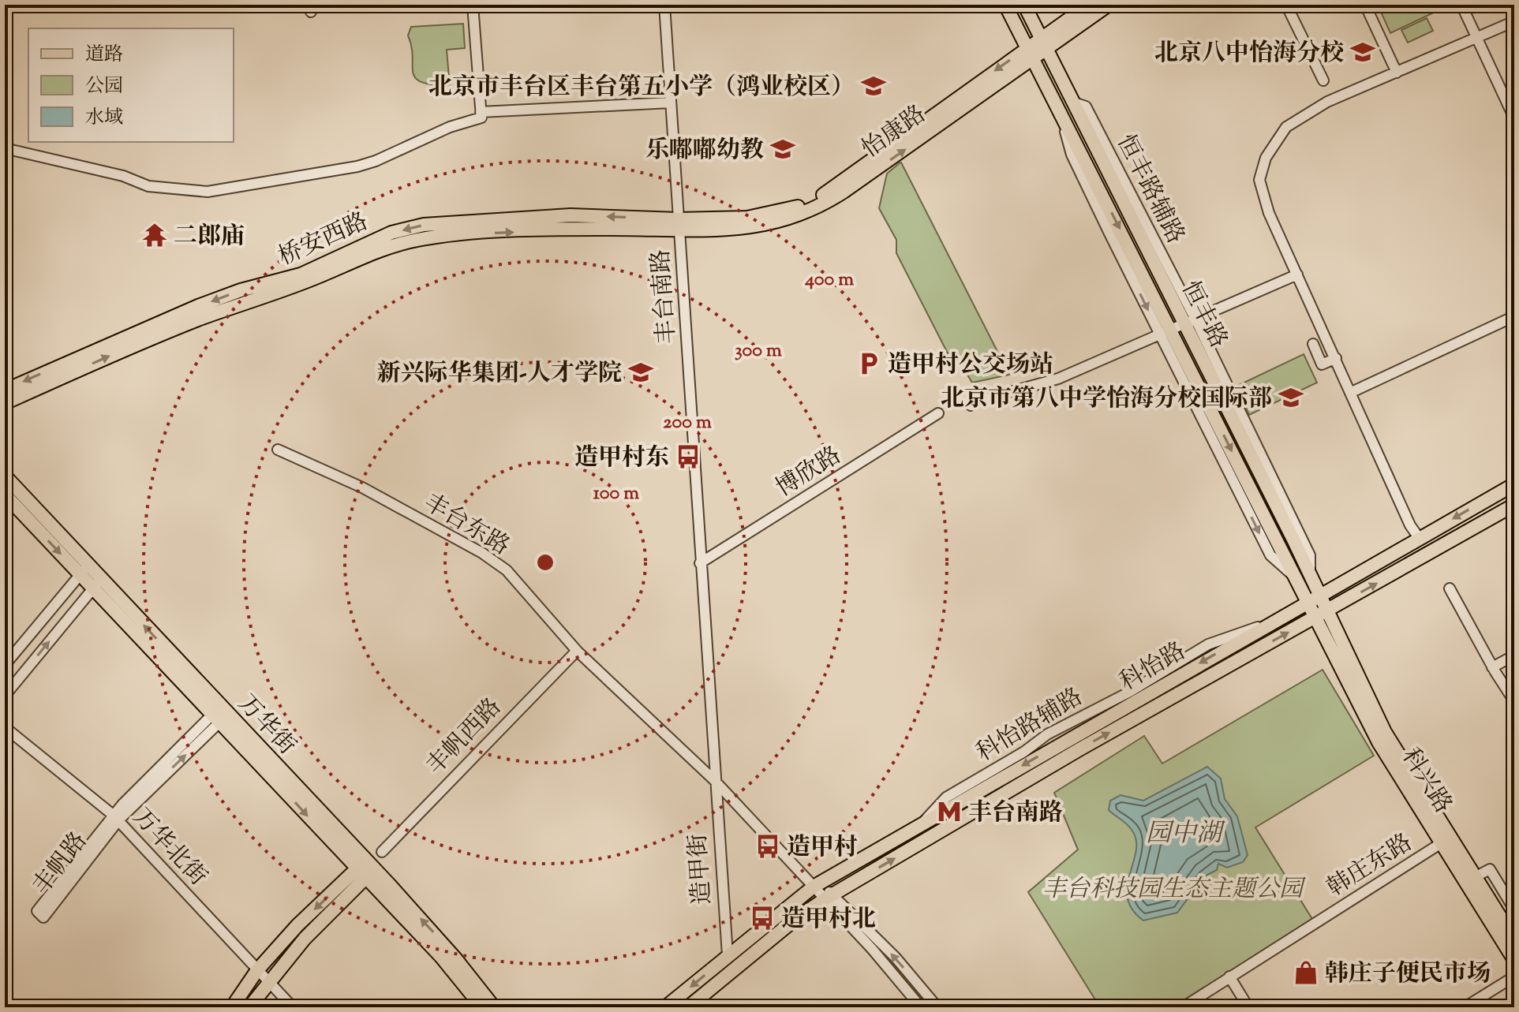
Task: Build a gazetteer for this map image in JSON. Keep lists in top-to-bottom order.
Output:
{
  "streets": {
    "main road": [
      "怡康路",
      "桥安西路",
      "恒丰路",
      "科怡路",
      "万华街",
      "科兴路"
    ],
    "street": [
      "丰台南路",
      "博欣路",
      "丰台东路",
      "丰帆西路",
      "万华北街",
      "丰帆路",
      "韩庄东路",
      "造甲街"
    ]
  },
  "crossings": [
    ["怡康路", "桥安西路"],
    ["怡康路", "丰台南路"],
    ["怡康路", "恒丰路"],
    ["桥安西路", "丰台南路"],
    ["丰台南路", "博欣路"],
    ["丰台南路", "丰台东路"],
    ["丰台南路", "造甲街"],
    ["恒丰路", "科怡路"],
    ["恒丰路", "科兴路"],
    ["丰台东路", "丰帆西路"],
    ["丰台东路", "造甲街"],
    ["科怡路", "科兴路"],
    ["万华街", "丰帆路"],
    ["科兴路", "韩庄东路"],
    ["万华北街", "丰帆路"]
  ],
  "water": ["园中湖"],
  "parks": ["丰台科技园生态主题公园"],
  "places": {
    "school or university": [
      "北京八中怡海分校",
      "北京市丰台区丰台第五小学（鸿业校区）",
      "乐嘟嘟幼教",
      "新兴际华集团-人才学院",
      "北京市第八中学怡海分校国际部"
    ],
    "temple": ["二郎庙"],
    "parking": ["造甲村公交场站"],
    "bus stop": ["造甲村东", "造甲村", "造甲村北"],
    "metro station": ["丰台南路"],
    "shop": ["韩庄子便民市场"]
  },
  "legend": ["道路", "公园", "水域"],
  "rings": [
    "400 m",
    "300 m",
    "200 m",
    "100 m"
  ]
}
